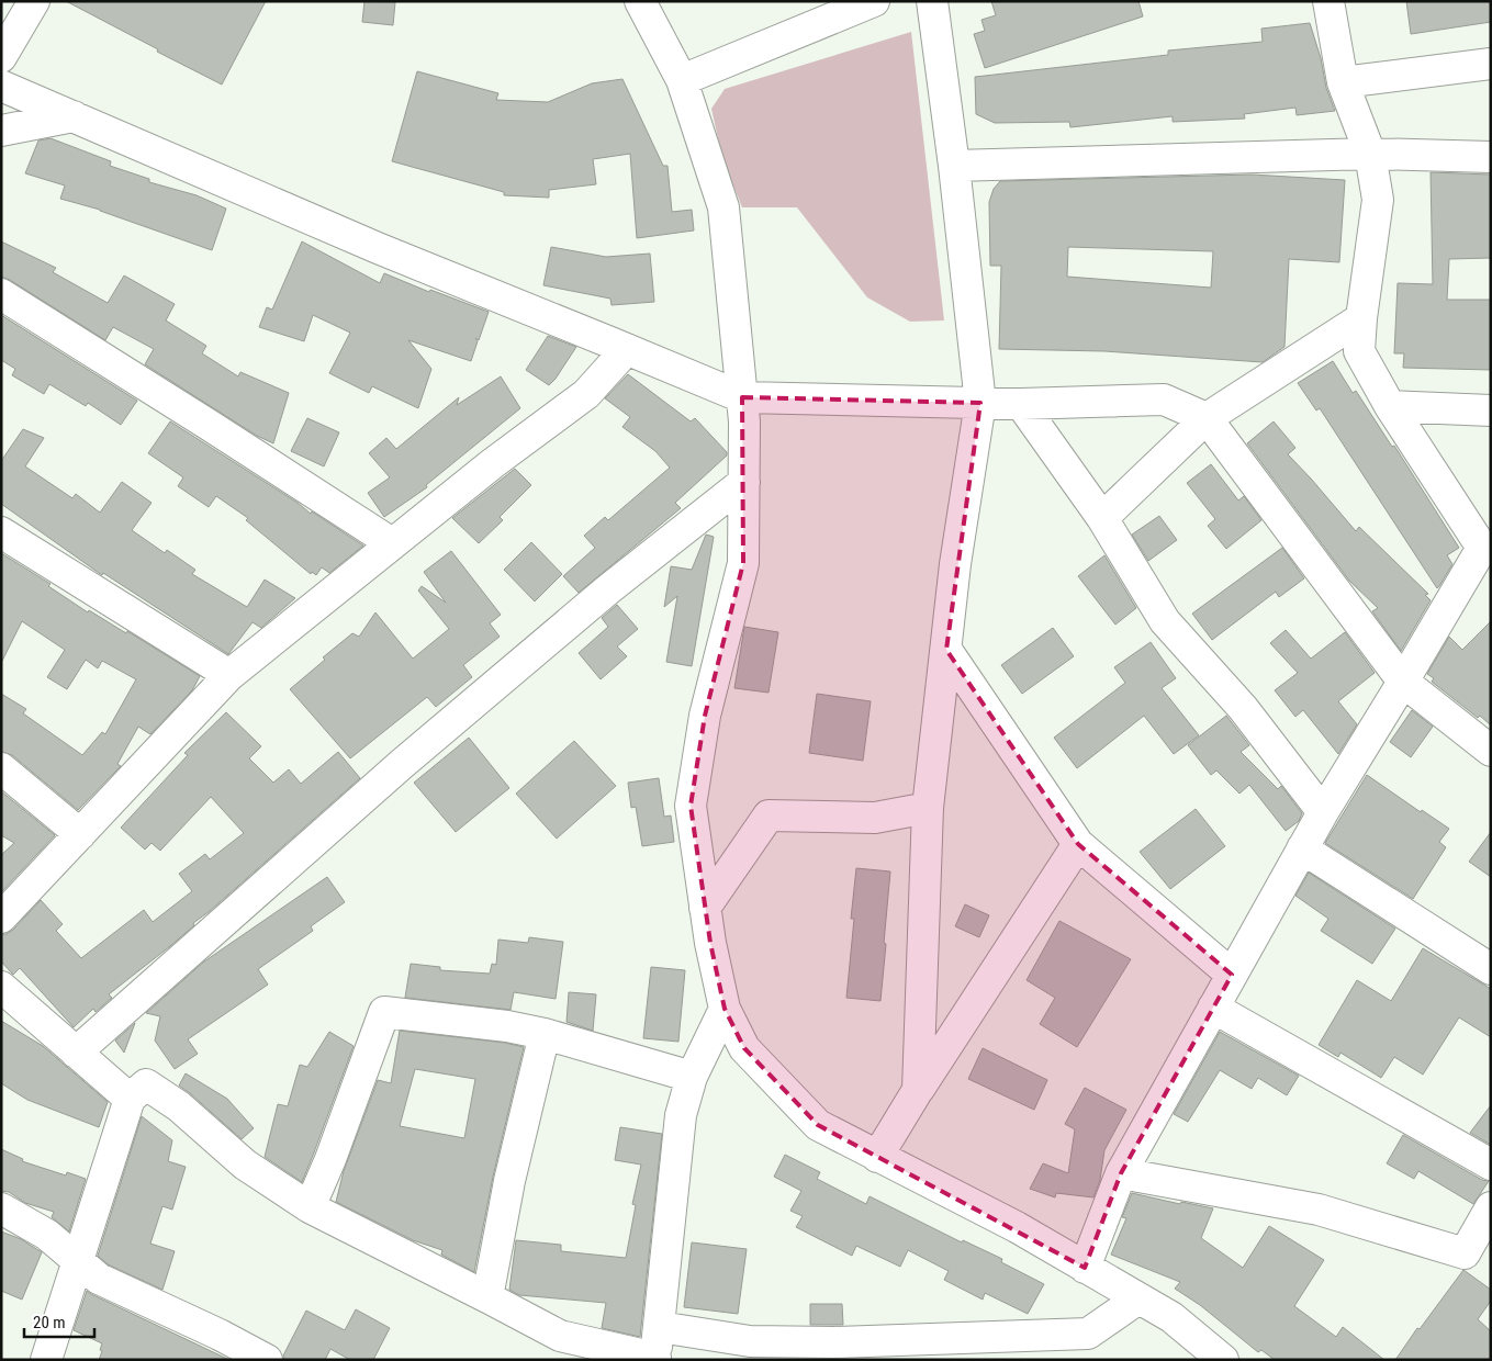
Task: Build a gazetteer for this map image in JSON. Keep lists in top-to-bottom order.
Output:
{
  "scale_bar": "20 m"
}
